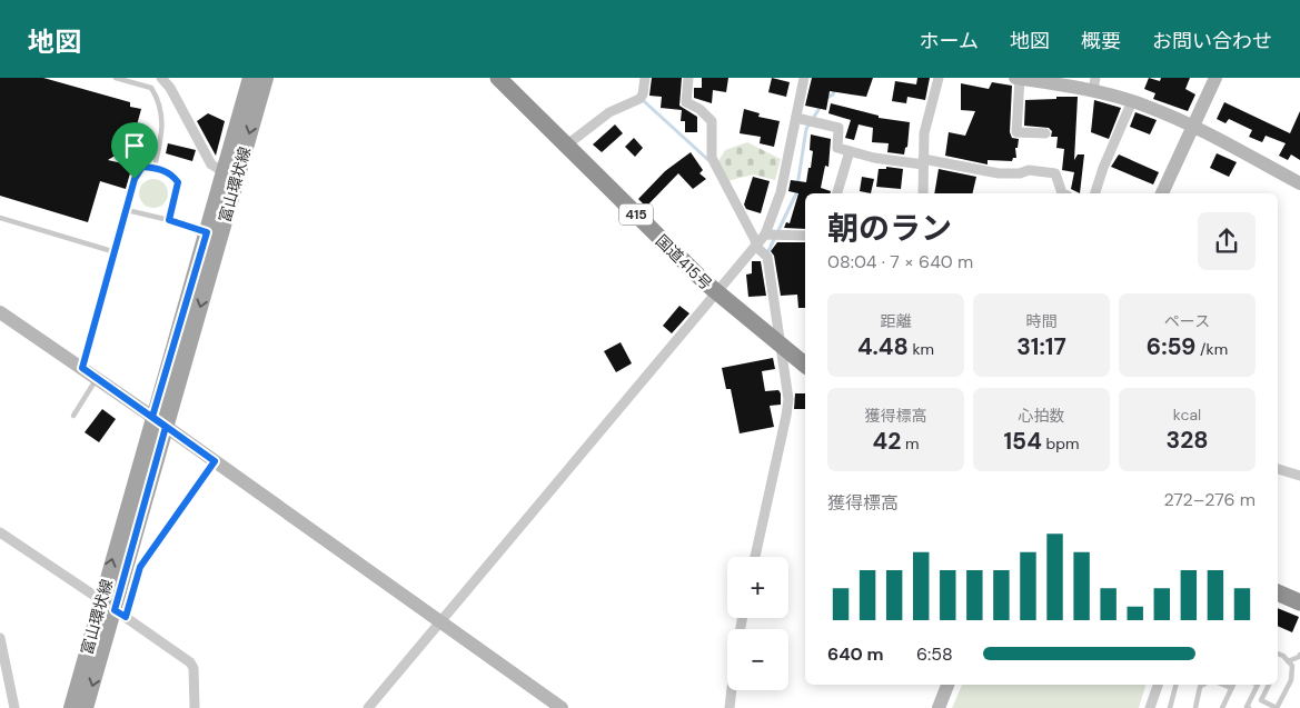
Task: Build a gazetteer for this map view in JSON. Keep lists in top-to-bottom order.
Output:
{
  "streets": {
    "highway": ["415", "国道415号"],
    "main road": ["富山環状線"]
  },
  "page": {
    "header": "地図",
    "nav": [
      "ホーム",
      "地図",
      "概要",
      "お問い合わせ"
    ],
    "heading": ["朝のラン", "08:04 · 7 × 640 m"],
    "stats": [
      ["距離", "4.48 km"],
      ["時間", "31:17"],
      ["ペース", "6:59 /km"],
      ["獲得標高", "42 m"],
      ["心拍数", "154 bpm"],
      ["kcal", "328"]
    ],
    "chart": ["獲得標高", "272–276 m"],
    "map_buttons": ["+", "−"],
    "list": [
      {
        "name": "640 m",
        "note": "6:58"
      }
    ]
  }
}
